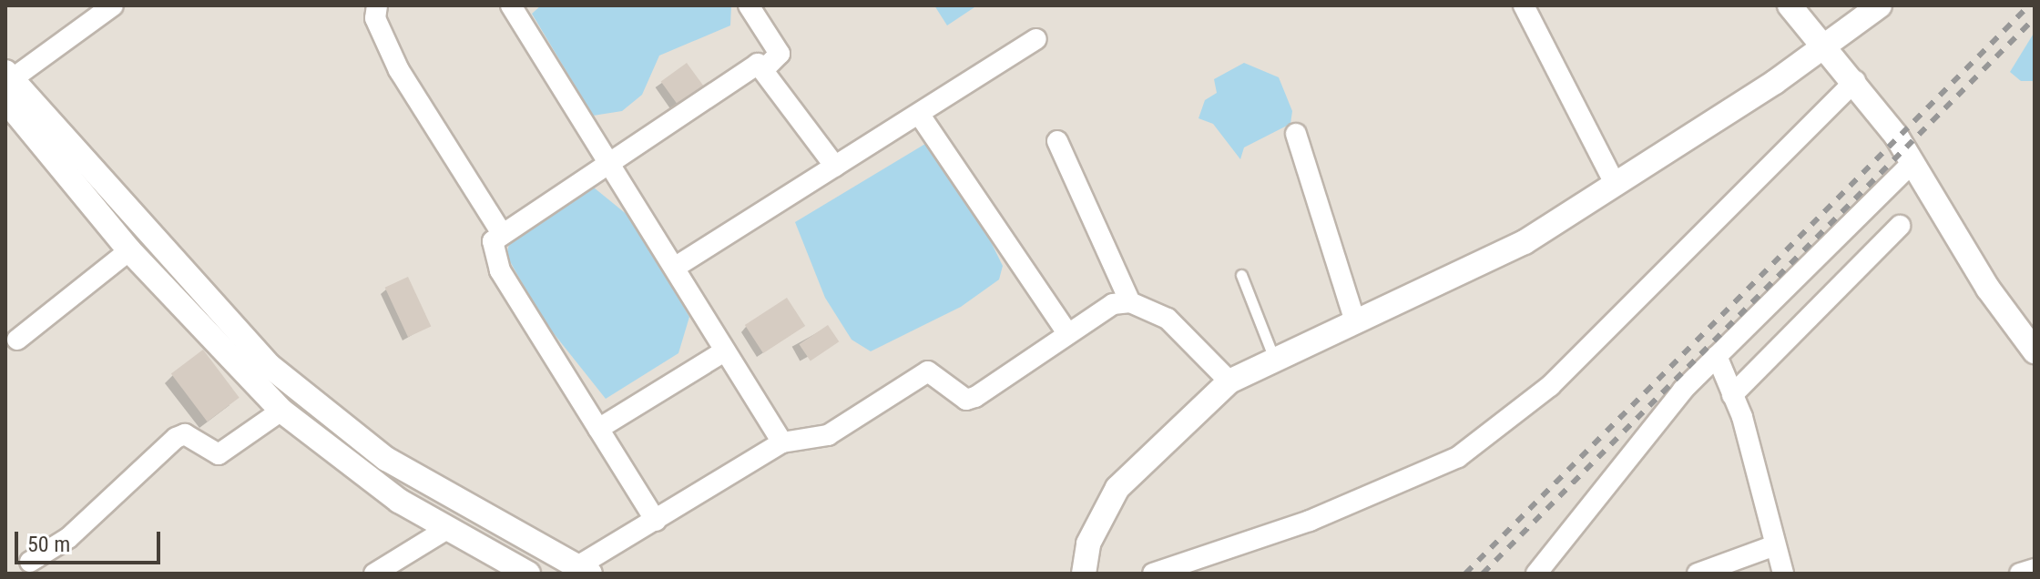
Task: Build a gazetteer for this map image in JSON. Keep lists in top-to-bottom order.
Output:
{
  "scale_bar": "50 m"
}
